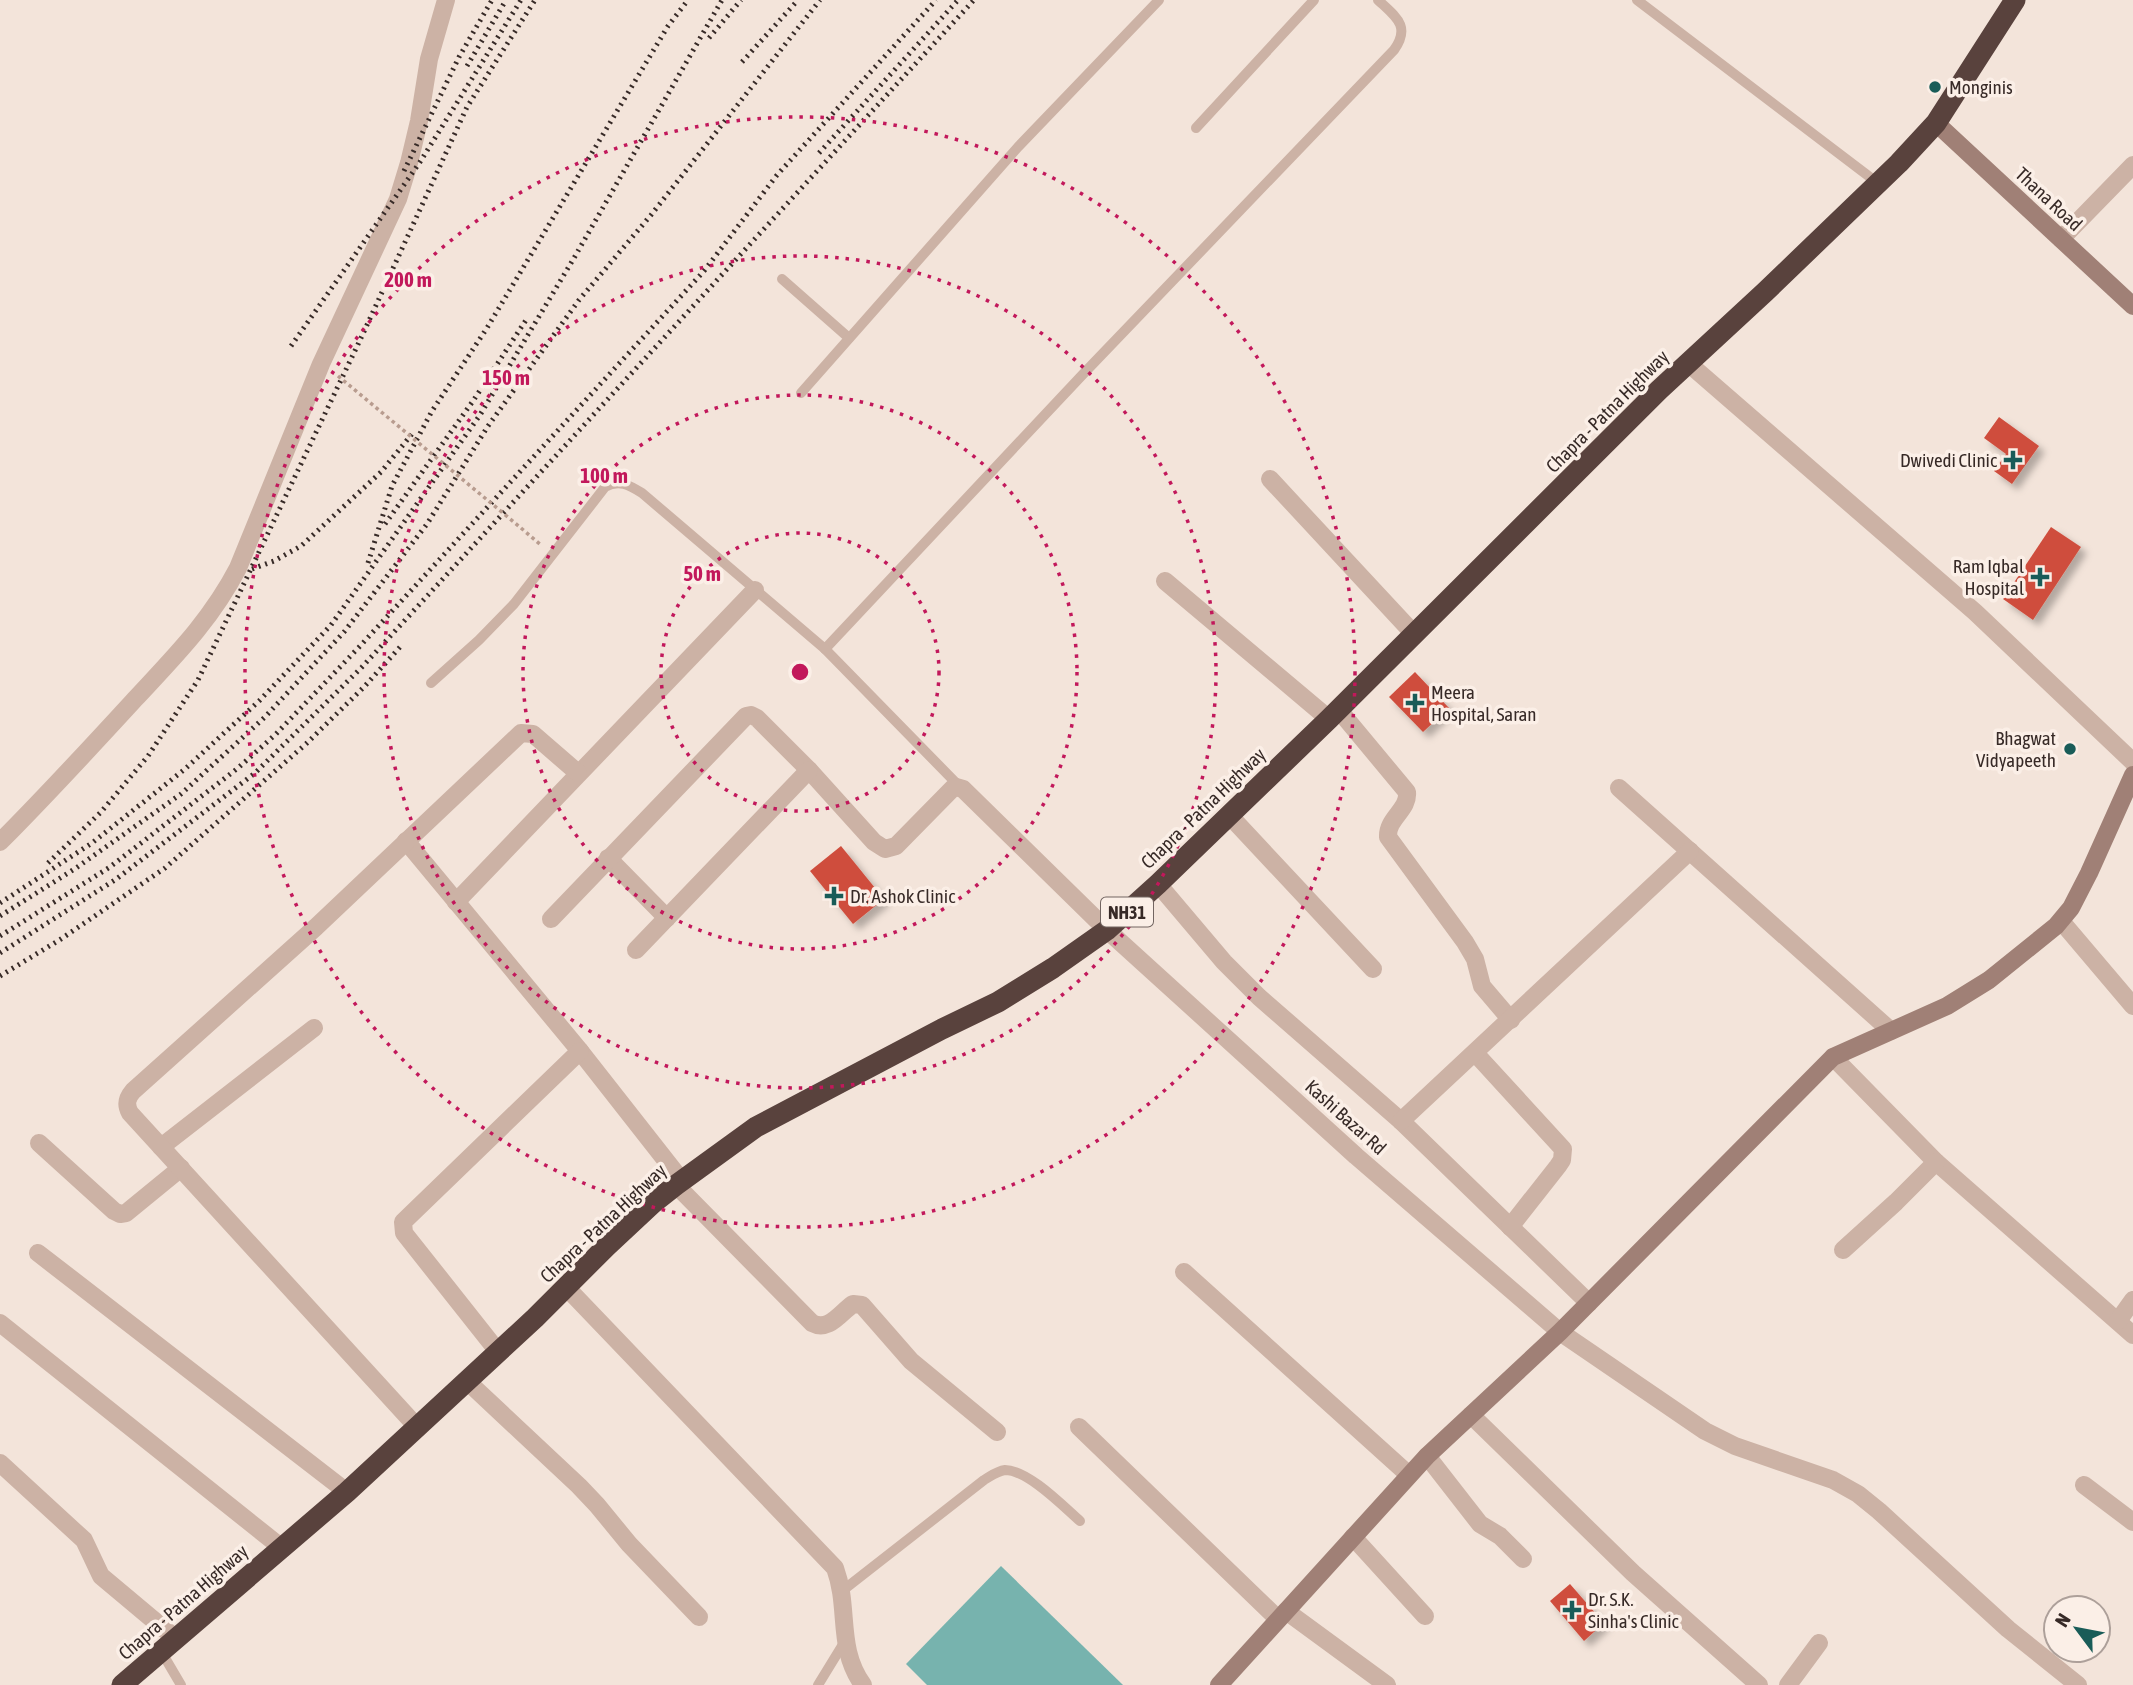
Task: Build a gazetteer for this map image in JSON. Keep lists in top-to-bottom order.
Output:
{
  "streets": {
    "highway": ["Chapra - Patna Highway", "NH31"],
    "street": ["Thana Road", "Kashi Bazar Rd"]
  },
  "crossings": [
    ["Thana Road", "Chapra - Patna Highway"],
    ["Chapra - Patna Highway", "Kashi Bazar Rd"]
  ],
  "places": {
    "other": ["Monginis", "Bhagwat Vidyapeeth"],
    "health": [
      "Dwivedi Clinic",
      "Ram Iqbal Hospital",
      "Meera Hospital, Saran",
      "Dr. Ashok Clinic",
      "Dr. S.K. Sinha's Clinic"
    ]
  },
  "north": "top left",
  "rings": [
    "200 m",
    "150 m",
    "100 m",
    "50 m"
  ]
}
